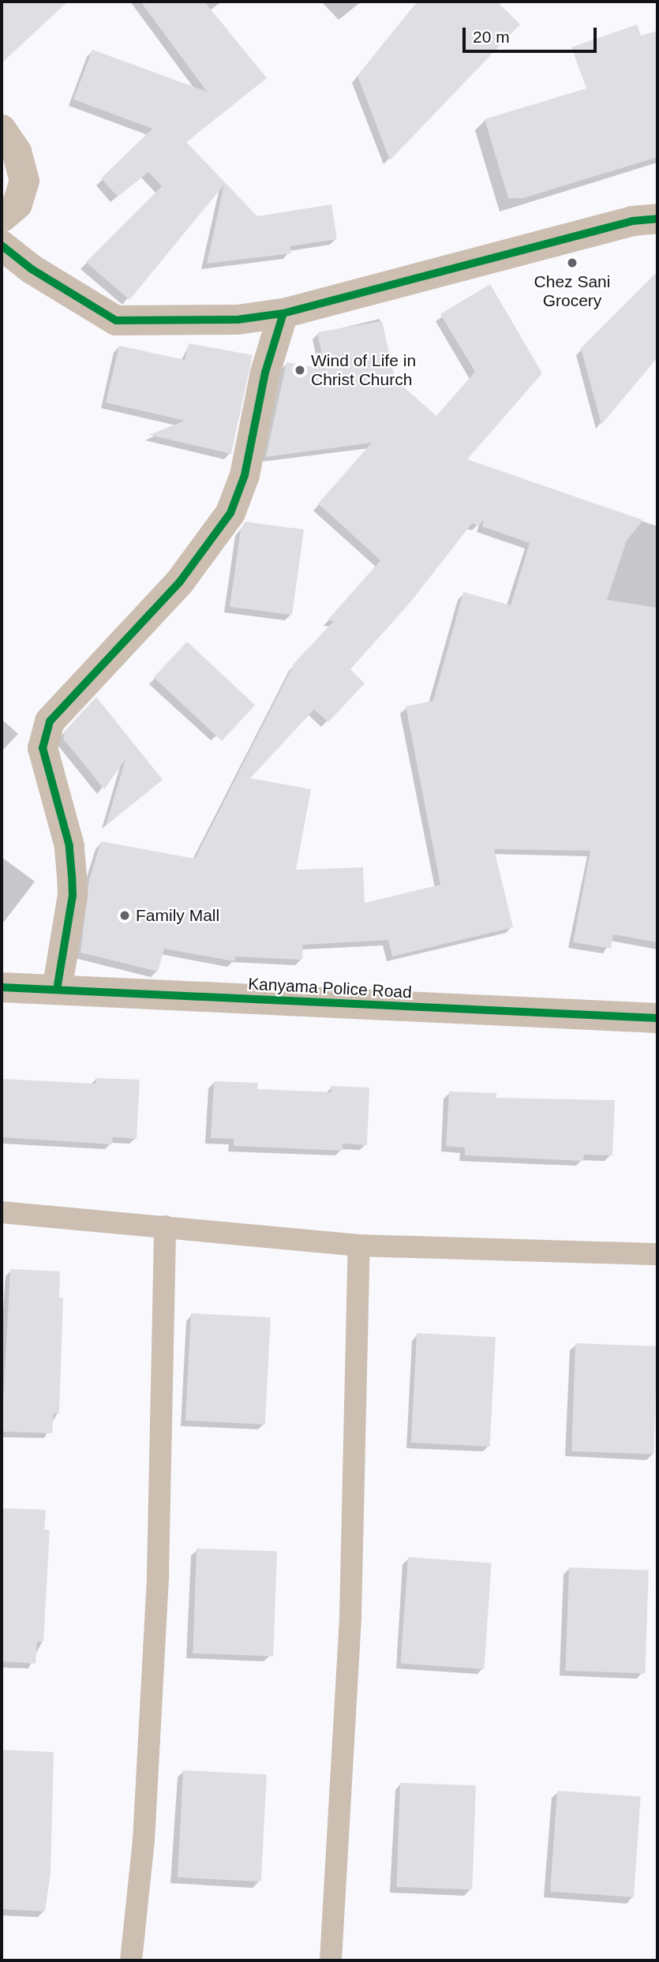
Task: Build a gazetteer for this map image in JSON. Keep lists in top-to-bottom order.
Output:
{
  "streets": {
    "street": ["Kanyama Police Road"]
  },
  "places": ["Chez Sani Grocery", "Wind of Life in Christ Church", "Family Mall"],
  "scale_bar": "20 m"
}
